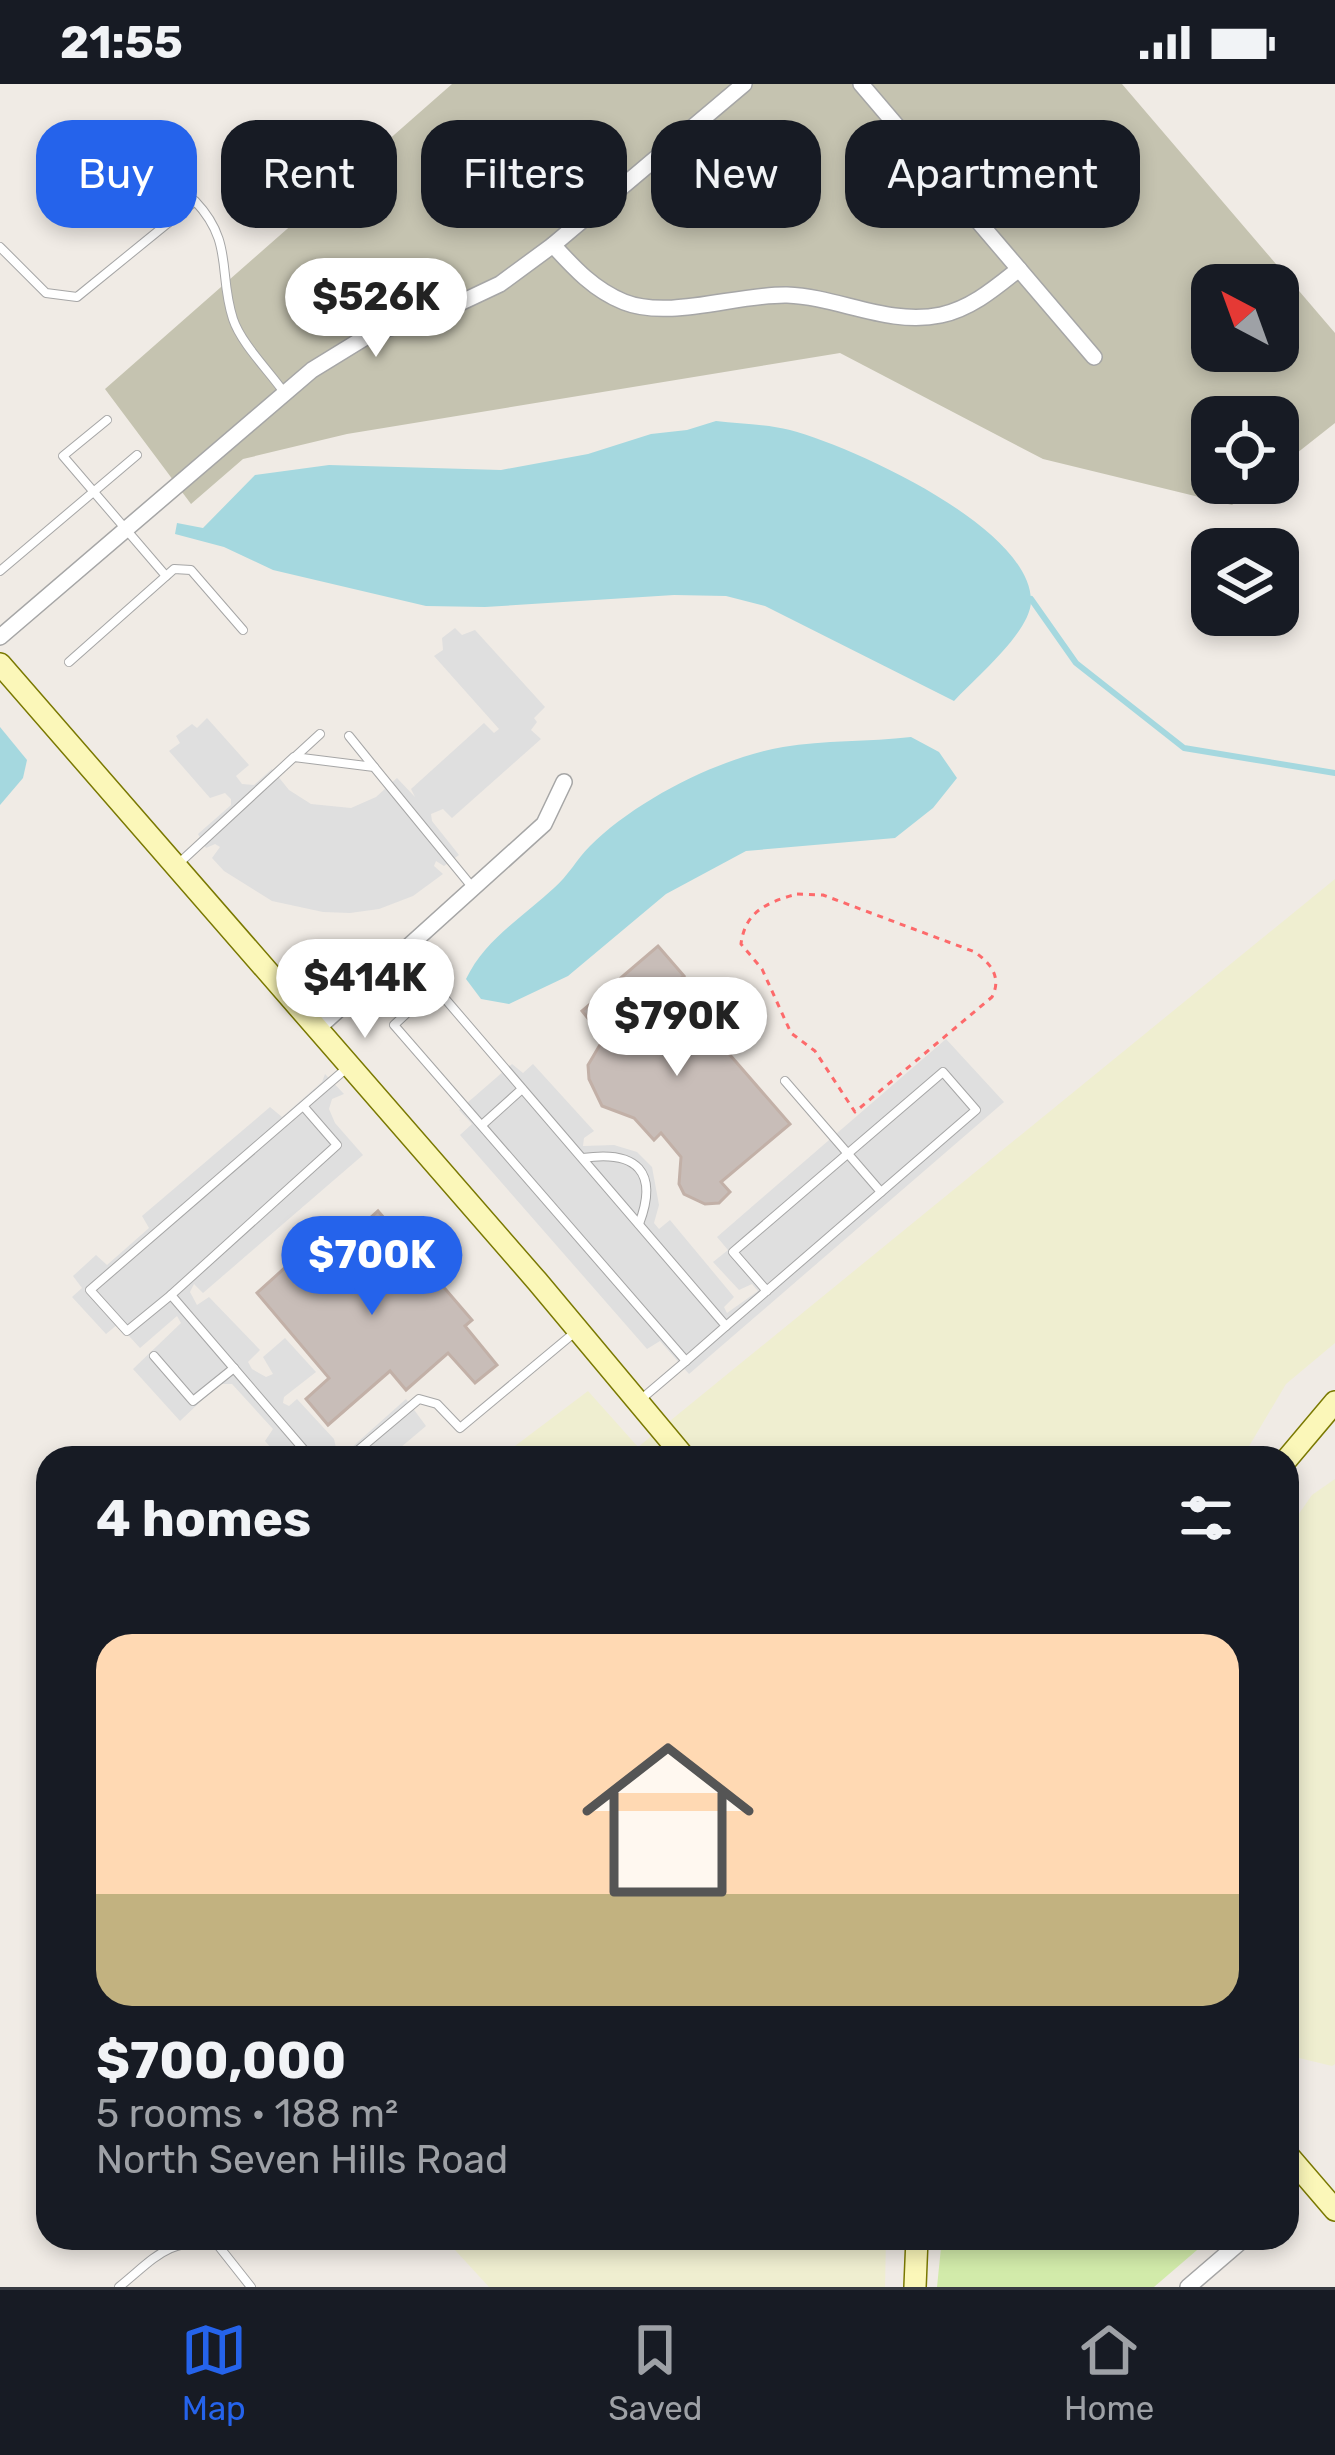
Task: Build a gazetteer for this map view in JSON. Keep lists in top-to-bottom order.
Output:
{
  "north": "top left",
  "page": {
    "status": "21:55",
    "chip": [
      "Buy",
      "Rent",
      "Filters",
      "New",
      "Apartment"
    ],
    "price": [
      "$526K",
      "$414K",
      "$790K",
      "$700K"
    ],
    "heading": "4 homes",
    "list": [
      {
        "name": "$700,000",
        "note": "5 rooms · 188 m² · North Seven Hills Road"
      }
    ],
    "tabs": ["Map", "Saved", "Home"]
  }
}
